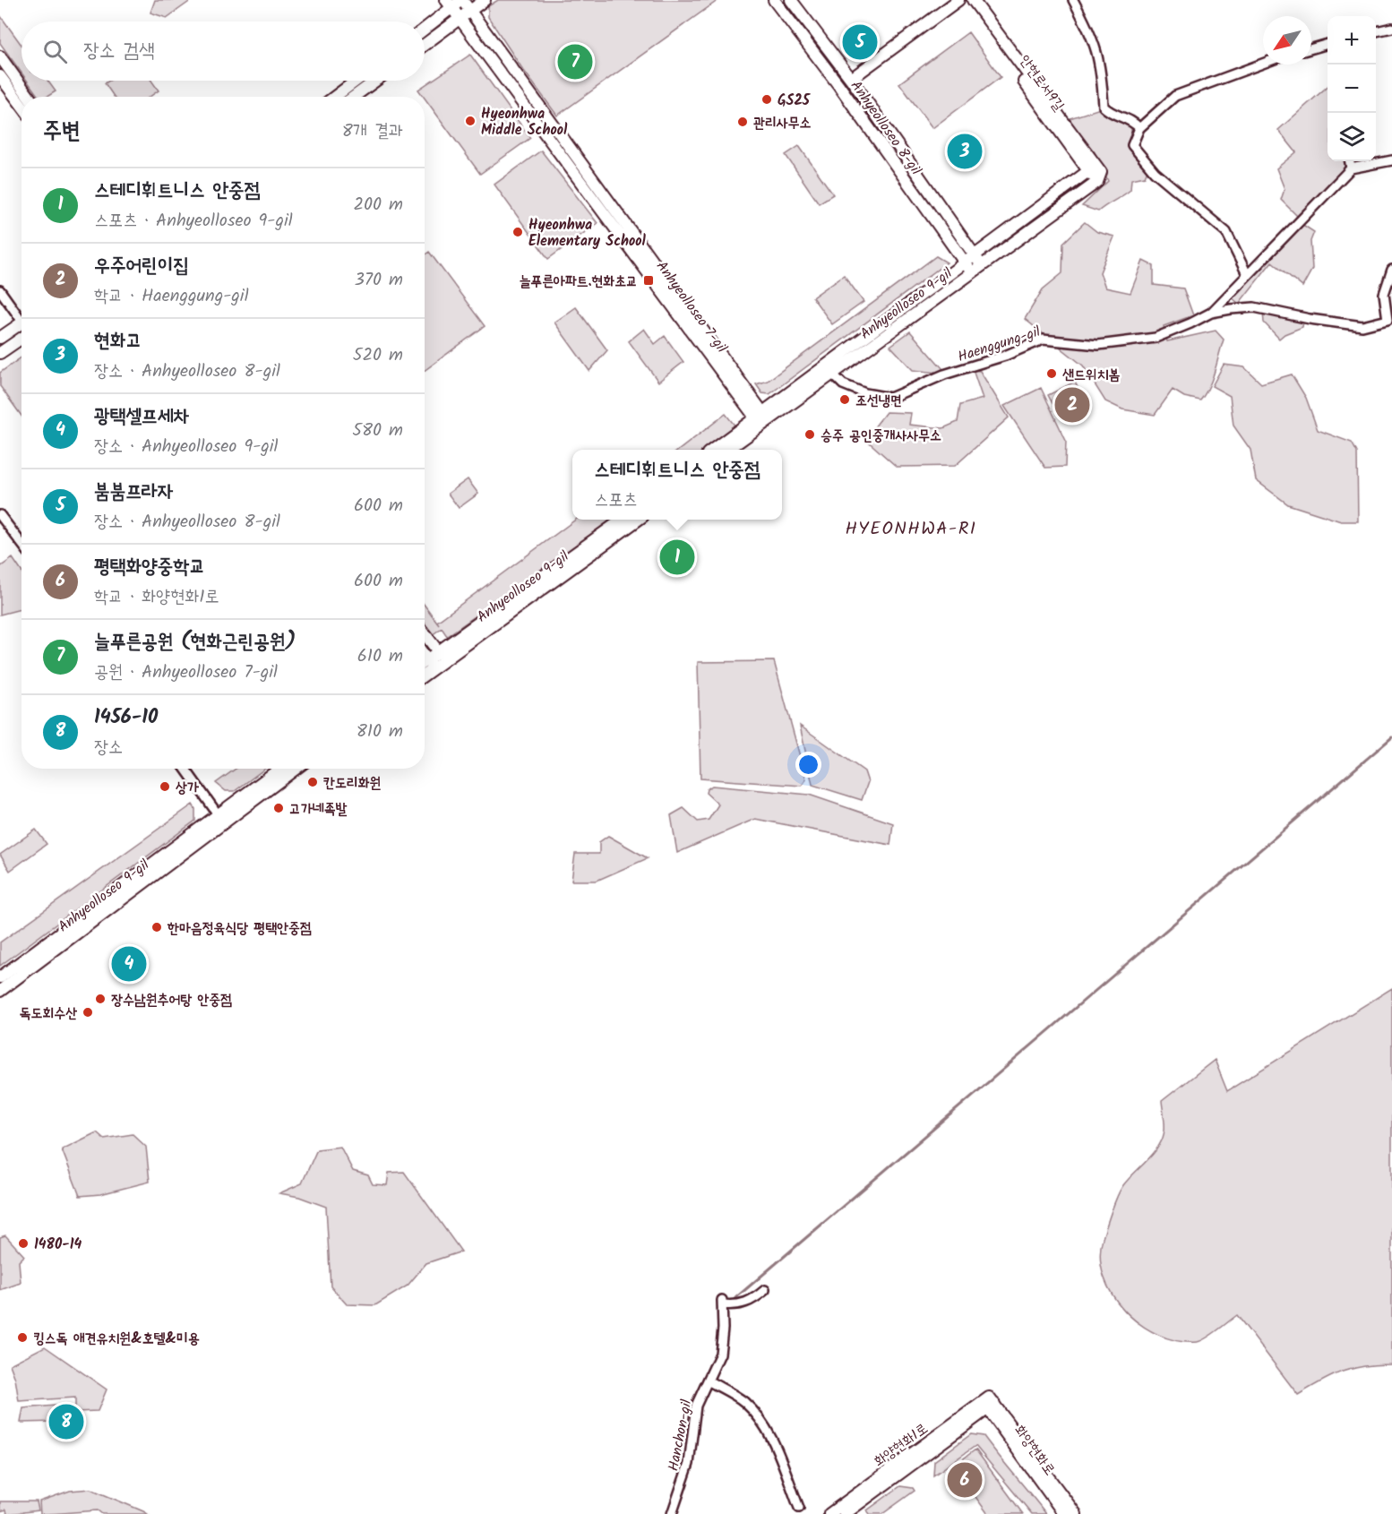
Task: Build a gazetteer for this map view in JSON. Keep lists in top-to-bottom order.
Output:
{
  "streets": {
    "street": [
      "안현로서9길",
      "Anhyeolloseo 8-gil",
      "Anhyeolloseo 9-gil",
      "Anhyeolloseo 7-gil",
      "Haenggung-gil",
      "Hanchon-gil",
      "화양현화1로",
      "화양현화로"
    ]
  },
  "crossings": [
    ["안현로서9길", "Anhyeolloseo 9-gil"],
    ["Anhyeolloseo 8-gil", "Anhyeolloseo 9-gil"],
    ["Anhyeolloseo 9-gil", "Haenggung-gil"],
    ["화양현화1로", "화양현화로"]
  ],
  "districts": ["HYEONHWA-RI"],
  "places": {
    "other": [
      "GS25",
      "Hyeonhwa Middle School",
      "관리사무소",
      "Hyeonhwa Elementary School",
      "샌드위치봄",
      "조선냉면",
      "승주 공인중개사사무소",
      "칸도리화원",
      "상가",
      "고가네족발",
      "한마음정육식당 평택안중점",
      "장수남원추어탕 안중점",
      "독도회수산",
      "1480-14",
      "킹스독 애견유치원&호텔&미용"
    ],
    "transit": ["늘푸른아파트.현화초교"]
  },
  "north": "bottom left",
  "page": {
    "map_buttons": ["+", "−"],
    "search": "장소 검색",
    "pins": [
      "5",
      "7",
      "3",
      "2",
      "1",
      "4",
      "8",
      "6"
    ],
    "heading": ["주변", "8개 결과"],
    "list": [
      {
        "mark": "1",
        "name": "스테디휘트니스 안중점",
        "note": "스포츠 · Anhyeolloseo 9-gil",
        "value": "200 m"
      },
      {
        "mark": "2",
        "name": "우주어린이집",
        "note": "학교 · Haenggung-gil",
        "value": "370 m"
      },
      {
        "mark": "3",
        "name": "현화고",
        "note": "장소 · Anhyeolloseo 8-gil",
        "value": "520 m"
      },
      {
        "mark": "4",
        "name": "광택셀프세차",
        "note": "장소 · Anhyeolloseo 9-gil",
        "value": "580 m"
      },
      {
        "mark": "5",
        "name": "붐붐프라자",
        "note": "장소 · Anhyeolloseo 8-gil",
        "value": "600 m"
      },
      {
        "mark": "6",
        "name": "평택화양중학교",
        "note": "학교 · 화양현화1로",
        "value": "600 m"
      },
      {
        "mark": "7",
        "name": "늘푸른공원 (현화근린공원)",
        "note": "공원 · Anhyeolloseo 7-gil",
        "value": "610 m"
      },
      {
        "mark": "8",
        "name": "1456-10",
        "note": "장소",
        "value": "810 m"
      }
    ],
    "popup": ["스테디휘트니스 안중점", "스포츠"]
  }
}
